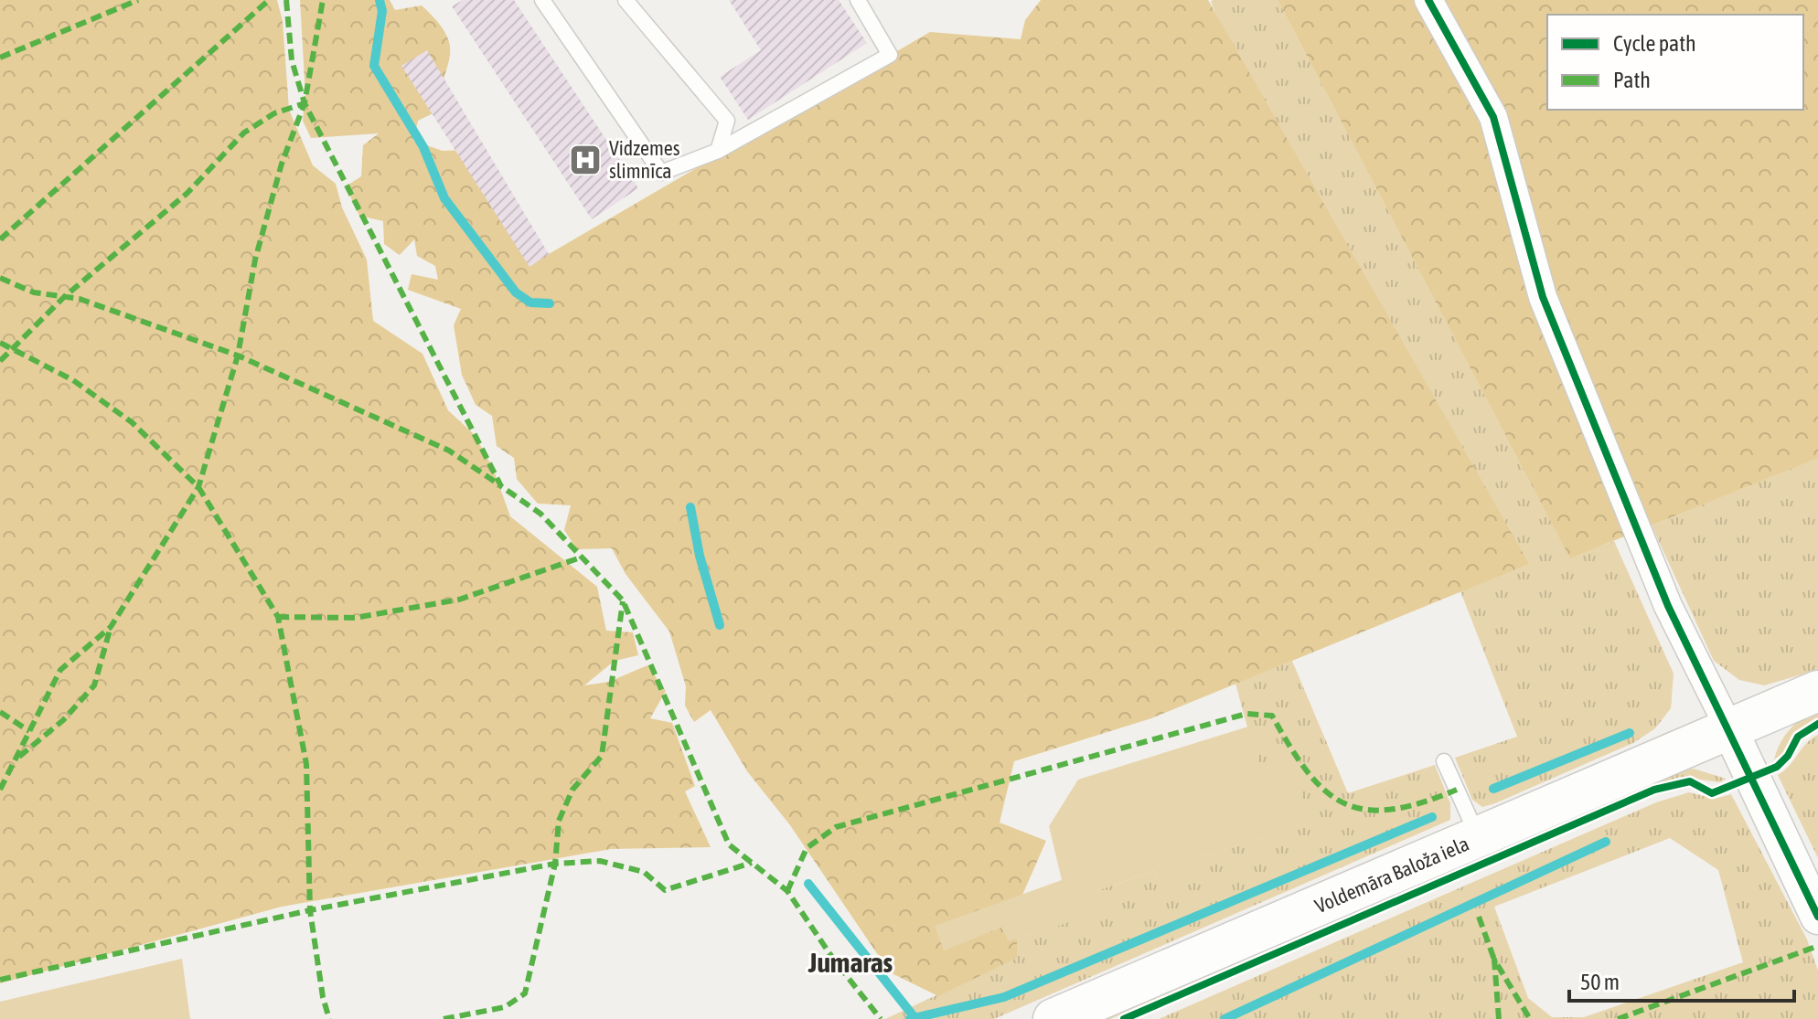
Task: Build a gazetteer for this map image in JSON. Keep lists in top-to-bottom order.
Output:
{
  "streets": {
    "main road": ["Voldemāra Baloža iela"]
  },
  "districts": ["Jumaras"],
  "places": {
    "hospital": ["Vidzemes slimnīca"]
  },
  "legend": ["Cycle path", "Path"],
  "scale_bar": "50 m"
}
